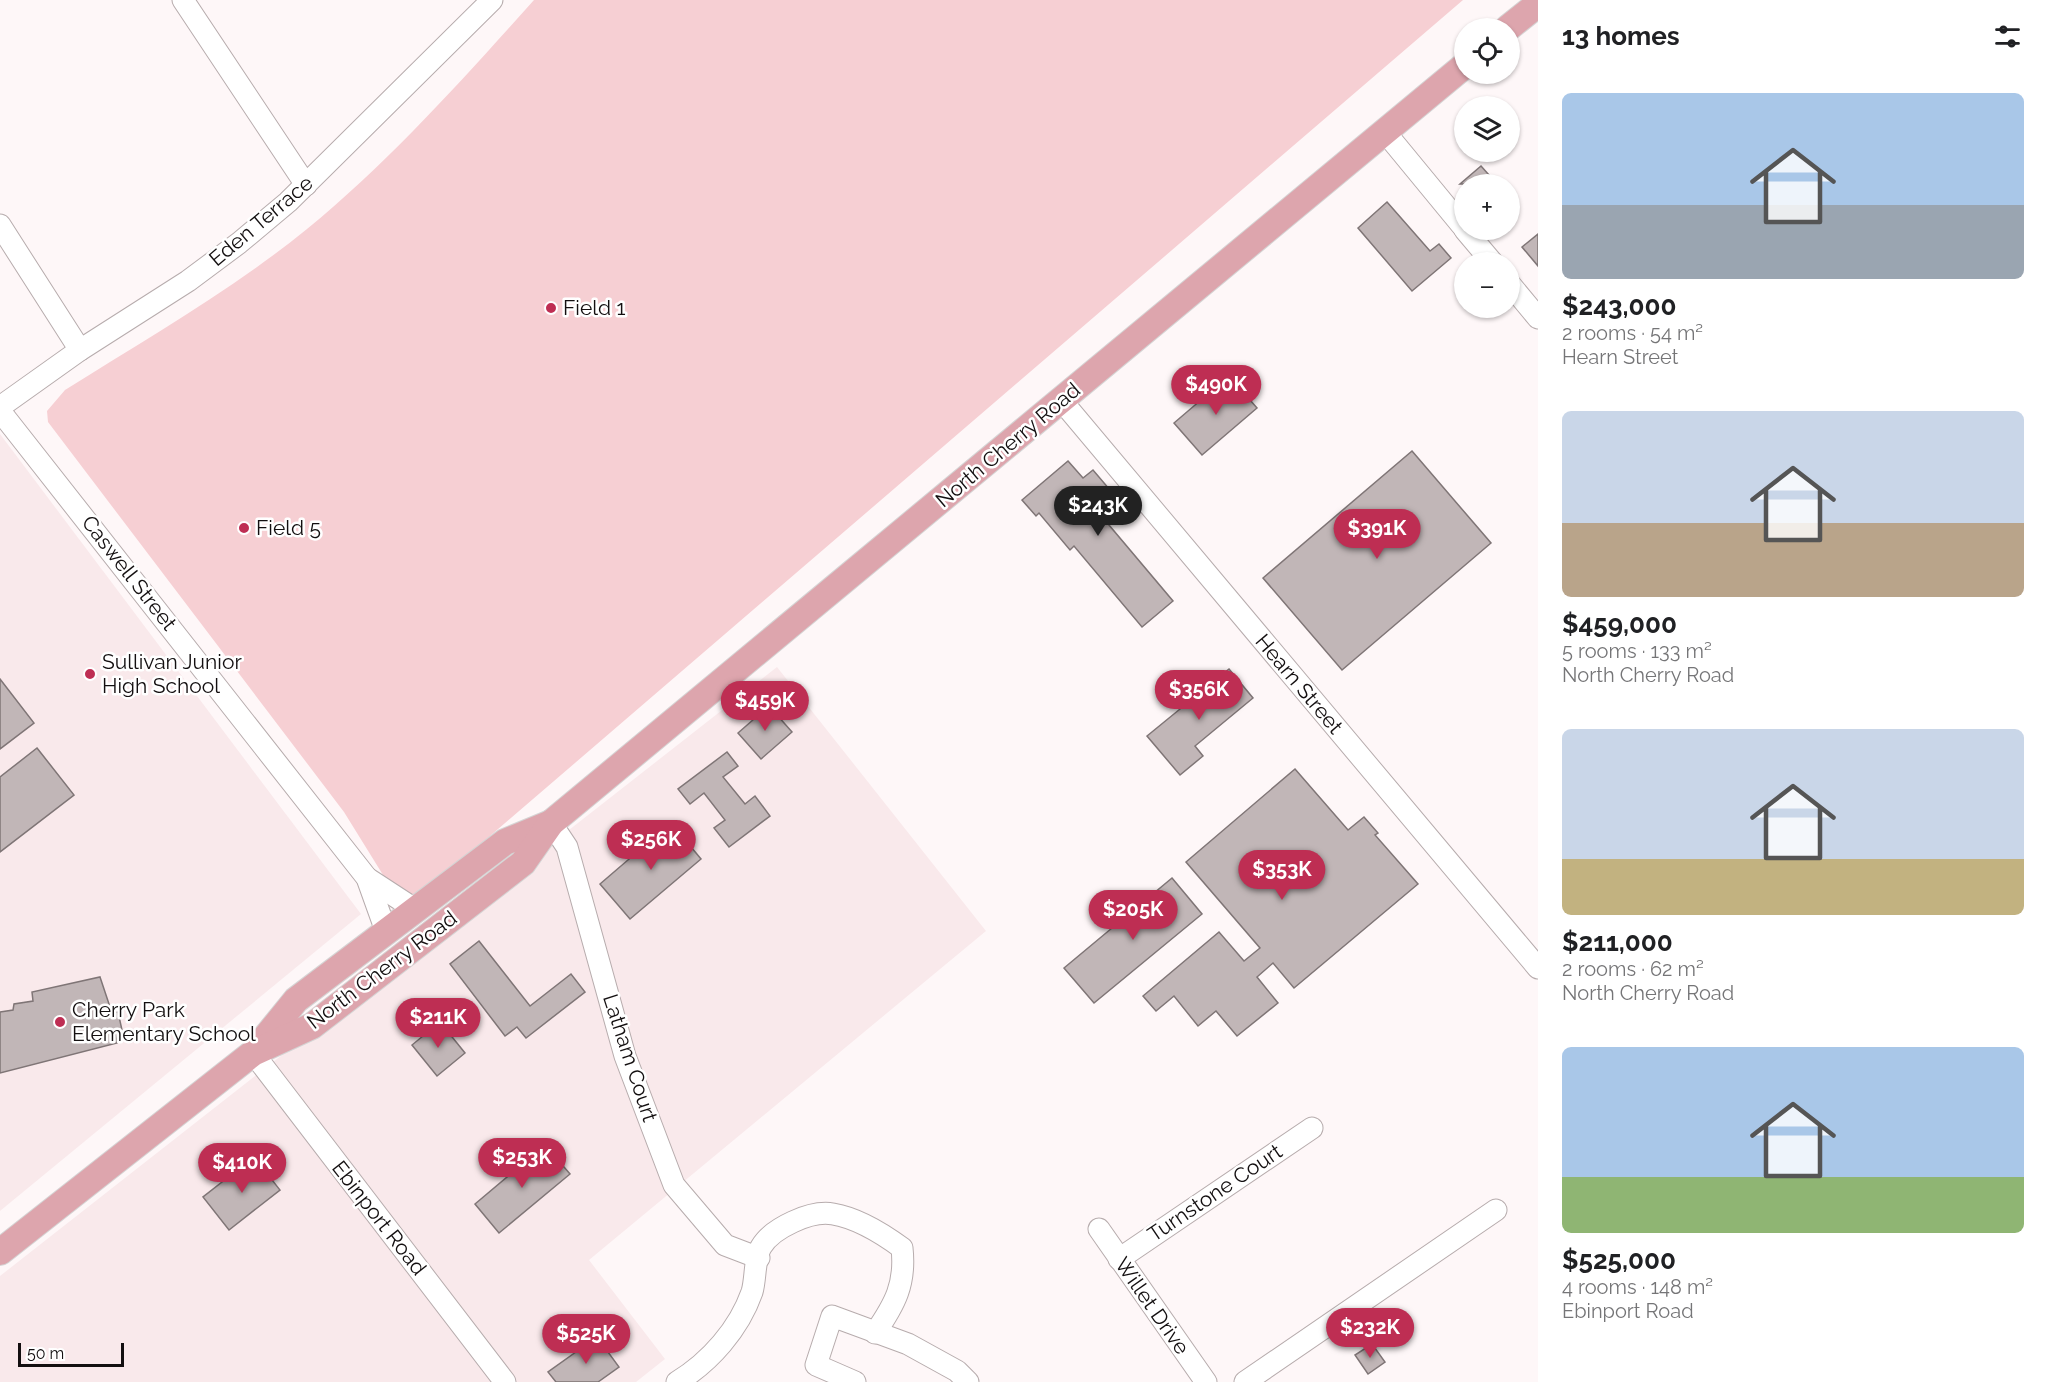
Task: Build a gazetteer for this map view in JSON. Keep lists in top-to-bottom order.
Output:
{
  "streets": {
    "main road": ["North Cherry Road"],
    "street": [
      "Eden Terrace",
      "Caswell Street",
      "Hearn Street",
      "Latham Court",
      "Turnstone Court",
      "Ebinport Road",
      "Willet Drive"
    ]
  },
  "crossings": [
    ["Eden Terrace", "Caswell Street"],
    ["North Cherry Road", "Caswell Street"],
    ["North Cherry Road", "Hearn Street"],
    ["North Cherry Road", "Latham Court"],
    ["North Cherry Road", "Ebinport Road"],
    ["Turnstone Court", "Willet Drive"]
  ],
  "places": [
    "Field 1",
    "Field 5",
    "Sullivan Junior High School",
    "Cherry Park Elementary School"
  ],
  "scale_bar": "50 m",
  "page": {
    "heading": "13 homes",
    "map_buttons": ["+", "−"],
    "list": [
      {
        "name": "$243,000",
        "note": "2 rooms · 54 m² · Hearn Street"
      },
      {
        "name": "$459,000",
        "note": "5 rooms · 133 m² · North Cherry Road"
      },
      {
        "name": "$211,000",
        "note": "2 rooms · 62 m² · North Cherry Road"
      },
      {
        "name": "$525,000",
        "note": "4 rooms · 148 m² · Ebinport Road"
      }
    ],
    "price": [
      "$490K",
      "$243K",
      "$391K",
      "$356K",
      "$459K",
      "$256K",
      "$353K",
      "$205K",
      "$211K",
      "$253K",
      "$410K",
      "$232K",
      "$525K"
    ],
    "scale": "50 m"
  }
}
